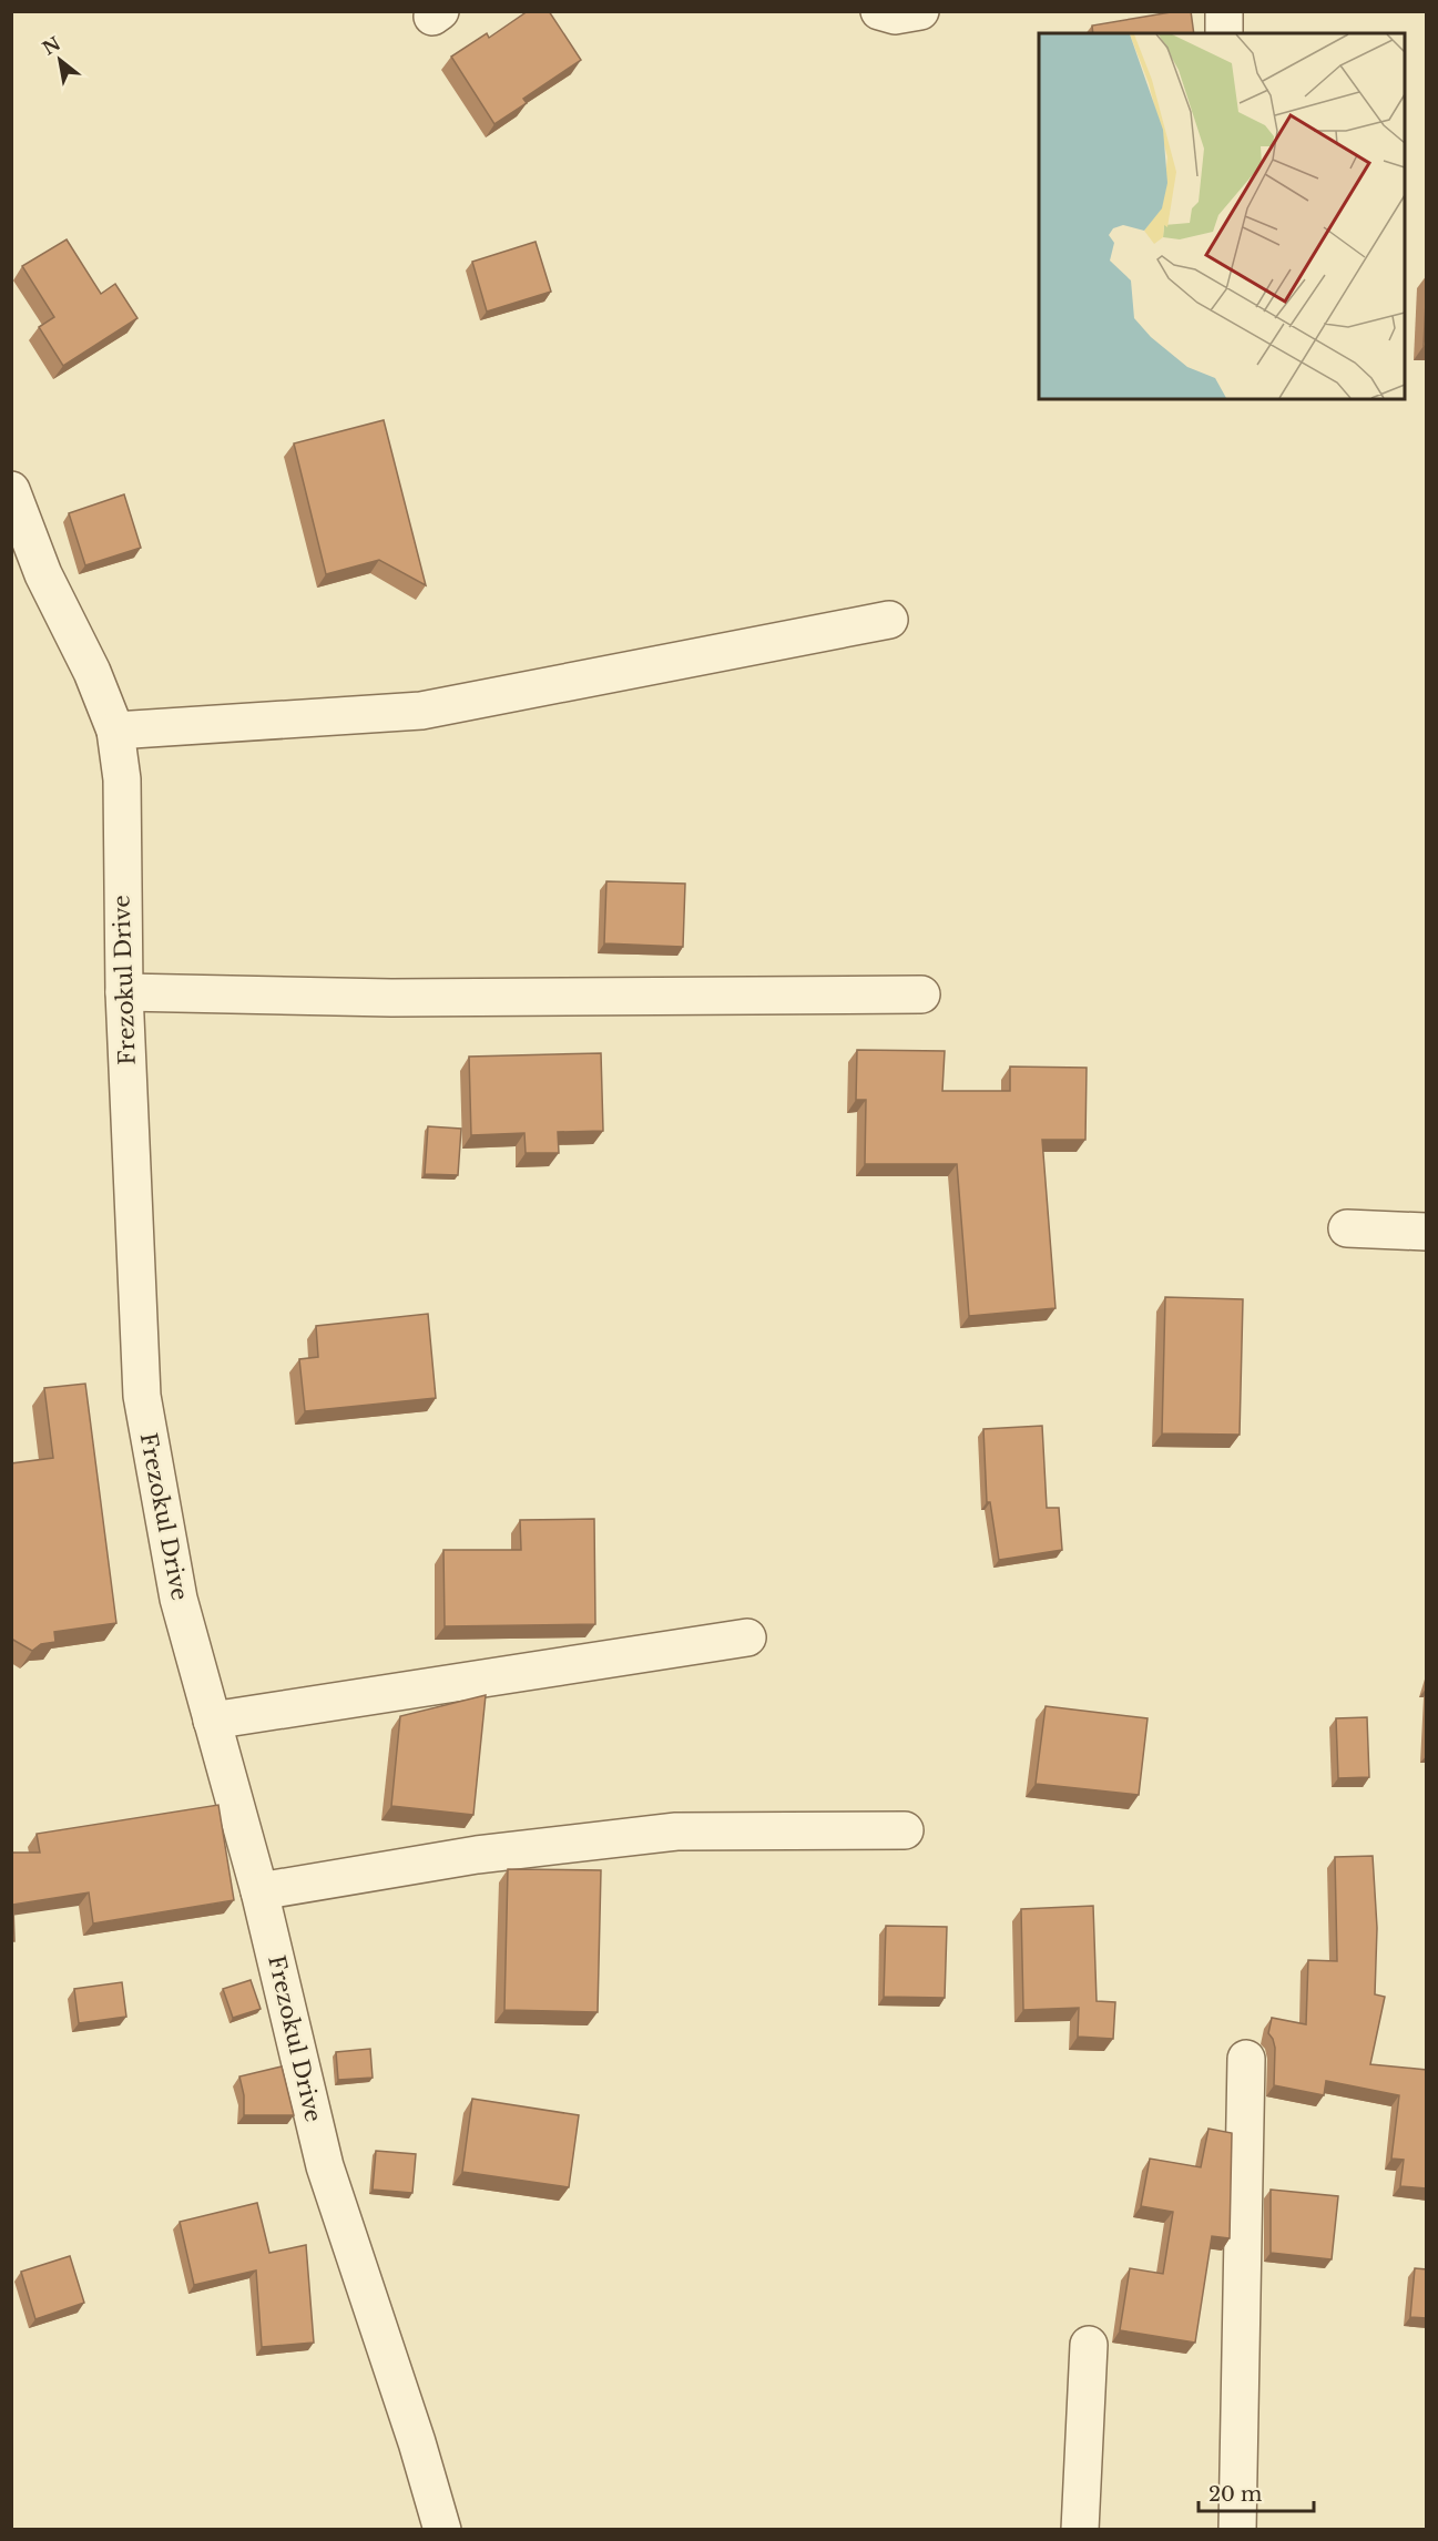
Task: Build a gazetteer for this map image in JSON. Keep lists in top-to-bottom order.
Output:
{
  "streets": {
    "street": ["Frezokul Drive"]
  },
  "scale_bar": "20 m",
  "north": "top left"
}
